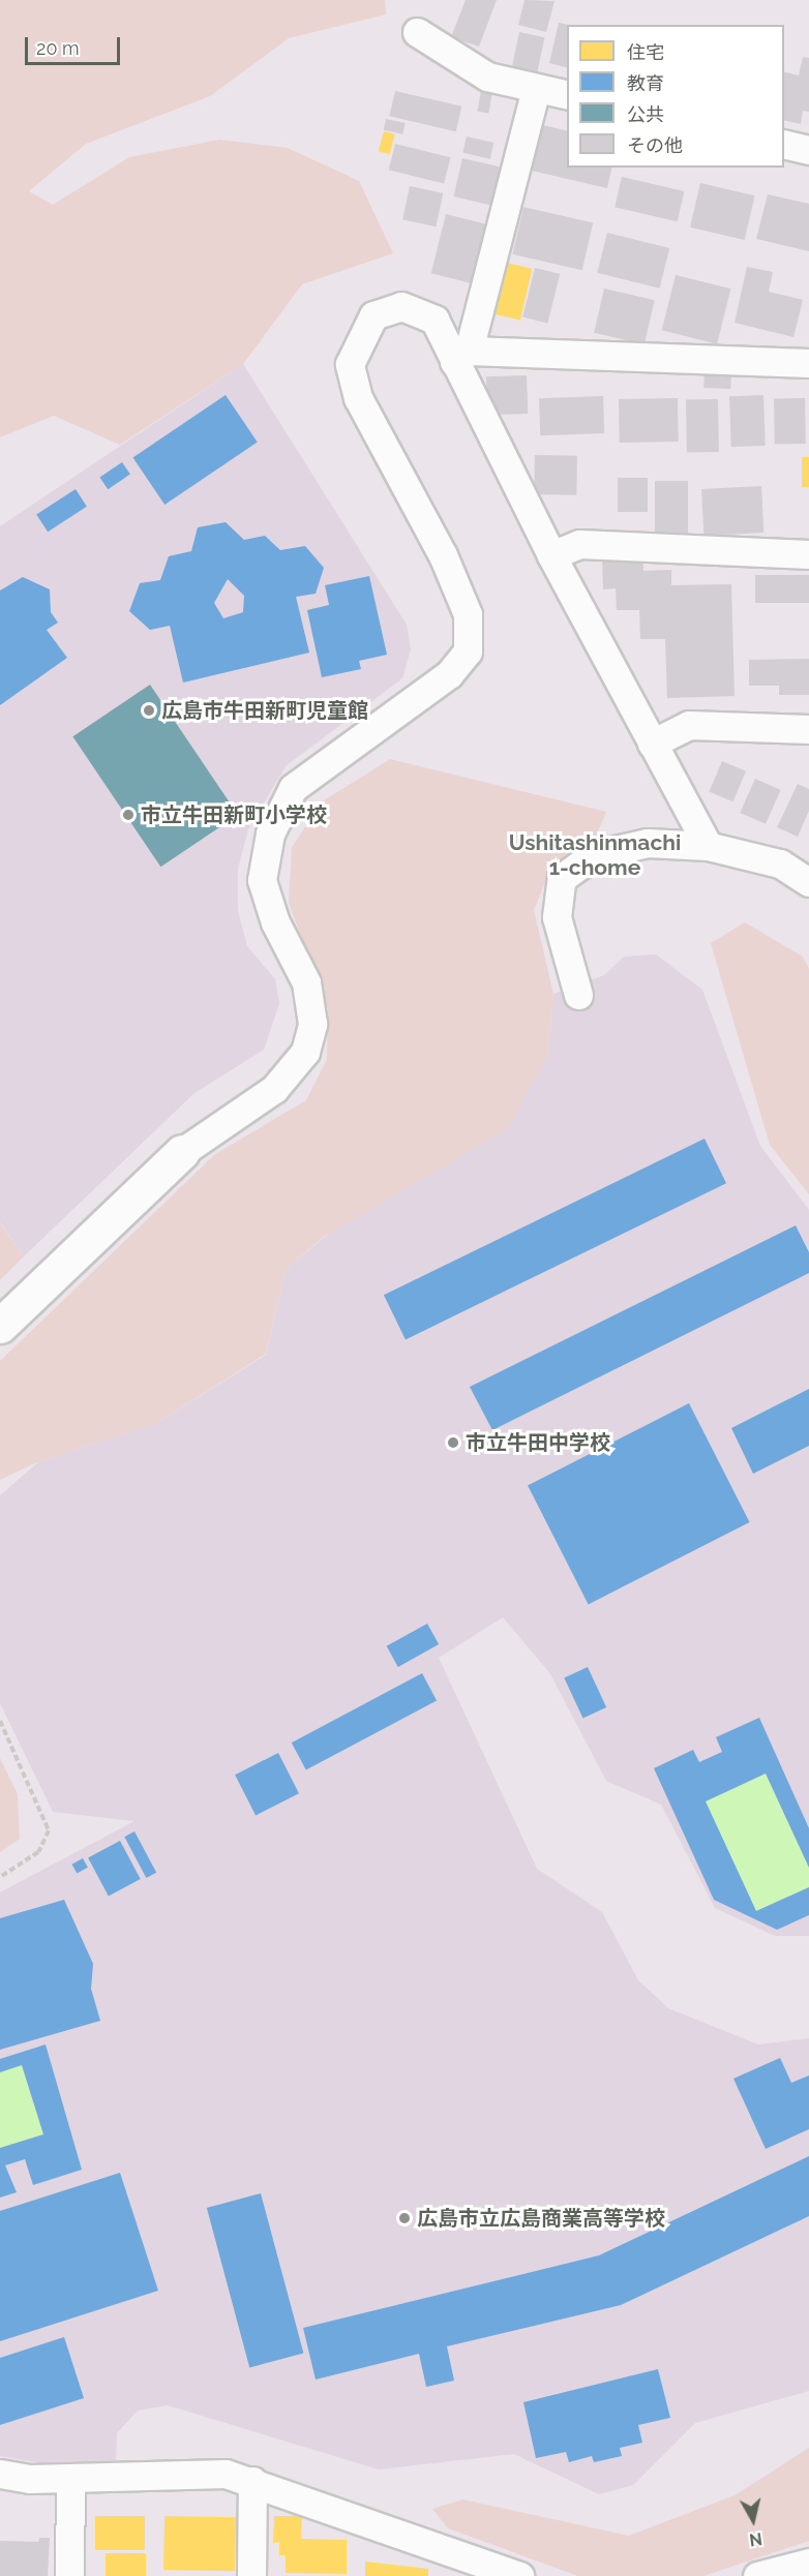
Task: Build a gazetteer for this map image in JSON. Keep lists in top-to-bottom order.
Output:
{
  "districts": ["Ushitashinmachi 1-chome"],
  "places": [
    "広島市牛田新町児童館",
    "市立牛田新町小学校",
    "市立牛田中学校",
    "広島市立広島商業高等学校"
  ],
  "legend": [
    "住宅",
    "教育",
    "公共",
    "その他"
  ],
  "scale_bar": "20 m",
  "north": "bottom"
}
